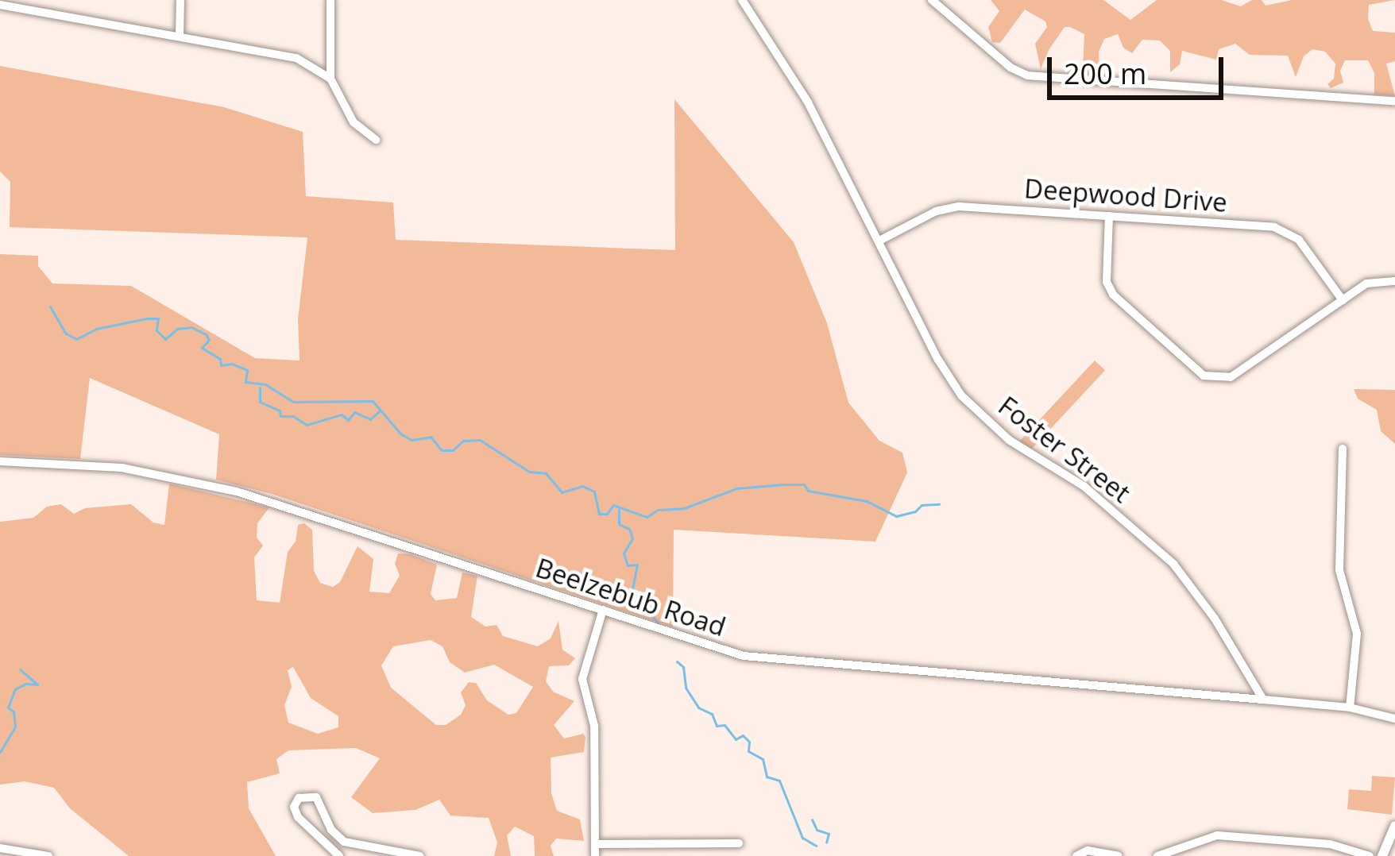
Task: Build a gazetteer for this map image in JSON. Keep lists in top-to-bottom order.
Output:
{
  "streets": {
    "street": ["Deepwood Drive", "Foster Street", "Beelzebub Road"]
  },
  "crossings": [
    ["Deepwood Drive", "Foster Street"],
    ["Foster Street", "Beelzebub Road"]
  ],
  "scale_bar": "200 m"
}
